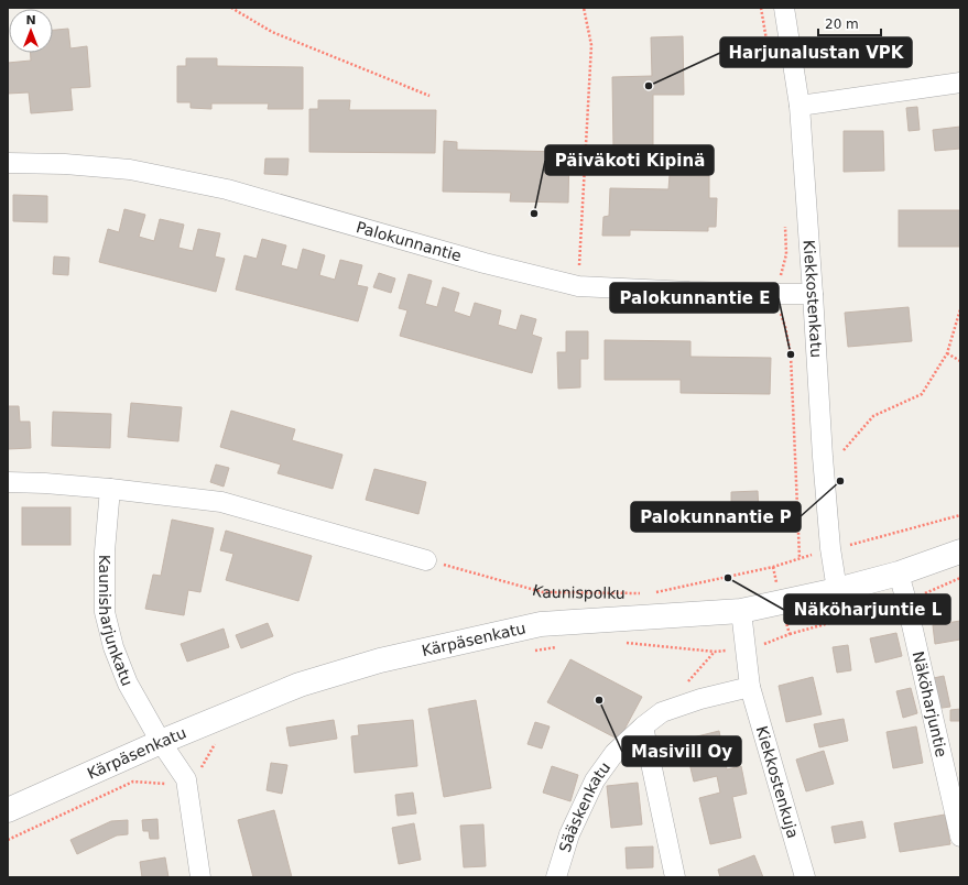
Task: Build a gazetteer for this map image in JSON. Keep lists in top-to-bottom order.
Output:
{
  "streets": {
    "street": [
      "Palokunnantie",
      "Kiekkostenkatu",
      "Kaunisharjunkatu",
      "Kärpäsenkatu",
      "Näköharjuntie",
      "Kiekkostenkuja",
      "Sääskenkatu"
    ],
    "path": ["Kaunispolku"]
  },
  "crossings": [
    ["Palokunnantie", "Kiekkostenkatu"],
    ["Kiekkostenkatu", "Kärpäsenkatu"],
    ["Kaunisharjunkatu", "Kärpäsenkatu"],
    ["Kärpäsenkatu", "Näköharjuntie"],
    ["Kärpäsenkatu", "Kiekkostenkuja"]
  ],
  "places": [
    "Harjunalustan VPK",
    "Päiväkoti Kipinä",
    "Palokunnantie E",
    "Palokunnantie P",
    "Näköharjuntie L",
    "Masivill Oy"
  ],
  "scale_bar": "20 m",
  "north": "top"
}
